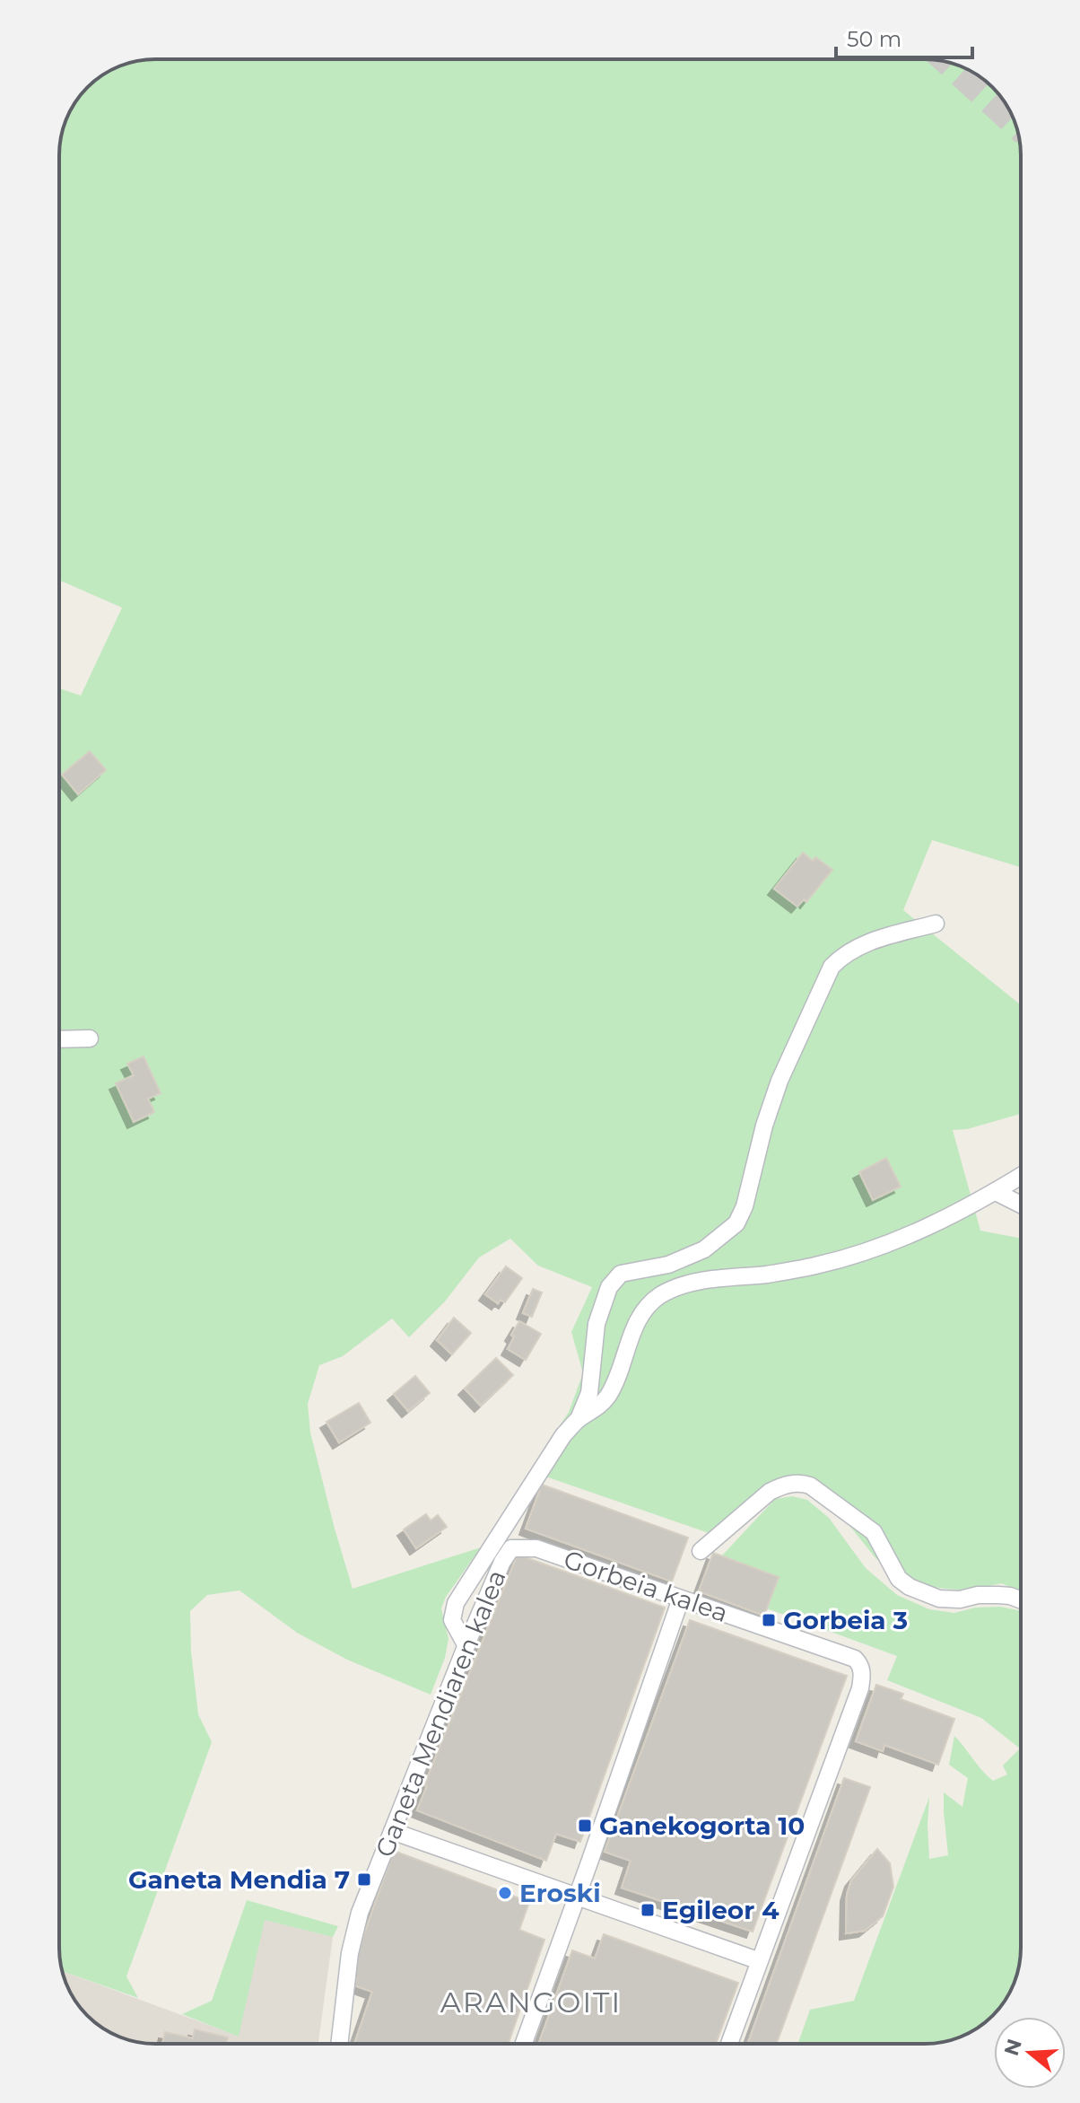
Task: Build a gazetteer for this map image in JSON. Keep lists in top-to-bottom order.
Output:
{
  "streets": {
    "street": ["Gorbeia kalea", "Ganeta Mendiaren kalea"]
  },
  "crossings": [
    ["Gorbeia kalea", "Ganeta Mendiaren kalea"]
  ],
  "districts": ["ARANGOITI"],
  "places": {
    "transit": [
      "Gorbeia 3",
      "Ganekogorta 10",
      "Ganeta Mendia 7",
      "Egileor 4"
    ],
    "other": ["Eroski"]
  },
  "scale_bar": "50 m",
  "north": "left"
}
